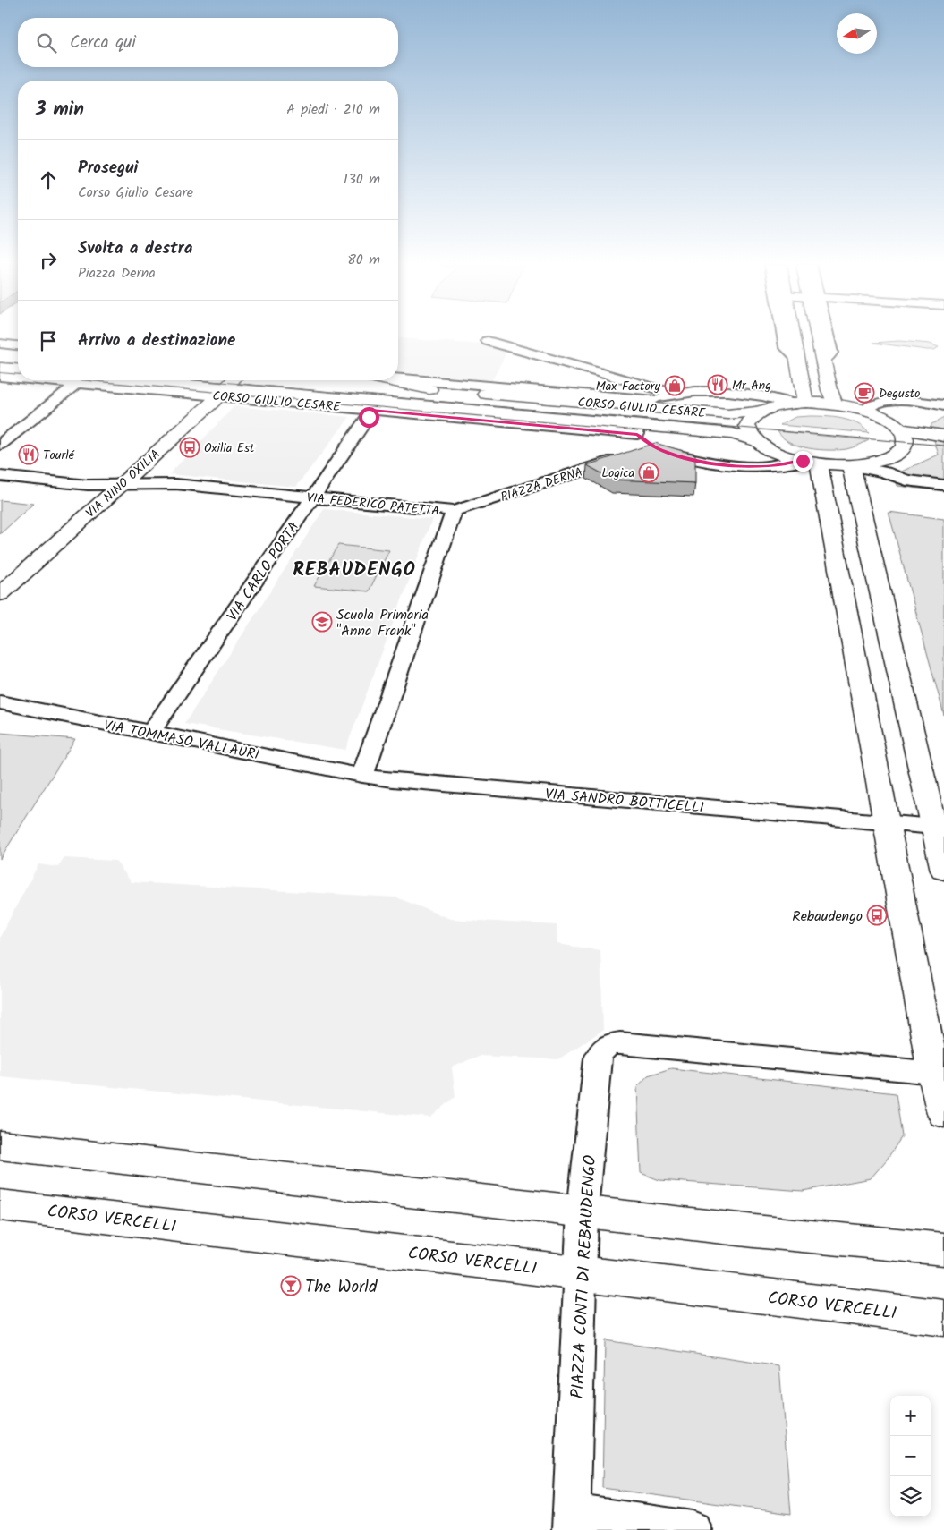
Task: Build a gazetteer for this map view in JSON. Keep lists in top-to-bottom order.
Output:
{
  "streets": {
    "main road": ["CORSO GIULIO CESARE", "VIA NINO OXILIA", "CORSO VERCELLI"],
    "street": [
      "PIAZZA DERNA",
      "VIA FEDERICO PATETTA",
      "VIA CARLO PORTA",
      "VIA TOMMASO VALLAURI",
      "VIA SANDRO BOTTICELLI",
      "PIAZZA CONTI DI REBAUDENGO"
    ]
  },
  "crossings": [
    ["CORSO GIULIO CESARE", "VIA NINO OXILIA"],
    ["CORSO GIULIO CESARE", "VIA CARLO PORTA"],
    ["VIA NINO OXILIA", "VIA FEDERICO PATETTA"],
    ["PIAZZA DERNA", "VIA FEDERICO PATETTA"],
    ["VIA FEDERICO PATETTA", "VIA CARLO PORTA"],
    ["VIA FEDERICO PATETTA", "VIA TOMMASO VALLAURI"],
    ["VIA FEDERICO PATETTA", "VIA SANDRO BOTTICELLI"],
    ["VIA CARLO PORTA", "VIA TOMMASO VALLAURI"],
    ["VIA TOMMASO VALLAURI", "VIA SANDRO BOTTICELLI"],
    ["CORSO VERCELLI", "PIAZZA CONTI DI REBAUDENGO"]
  ],
  "districts": ["REBAUDENGO"],
  "places": {
    "restaurant": ["Mr Ang", "Tourlé"],
    "shop": ["Max Factory", "Logica"],
    "cafe": ["Degusto"],
    "bus stop": ["Oxilia Est", "Rebaudengo"],
    "school or university": ["Scuola Primaria \"Anna Frank\""],
    "bar": ["The World"]
  },
  "north": "left",
  "page": {
    "search": "Cerca qui",
    "heading": ["3 min", "A piedi · 210 m"],
    "list": [
      ["Prosegui", "Corso Giulio Cesare", "130 m"],
      ["Svolta a destra", "Piazza Derna", "80 m"],
      "Arrivo a destinazione"
    ],
    "map_buttons": ["+", "−"]
  }
}
